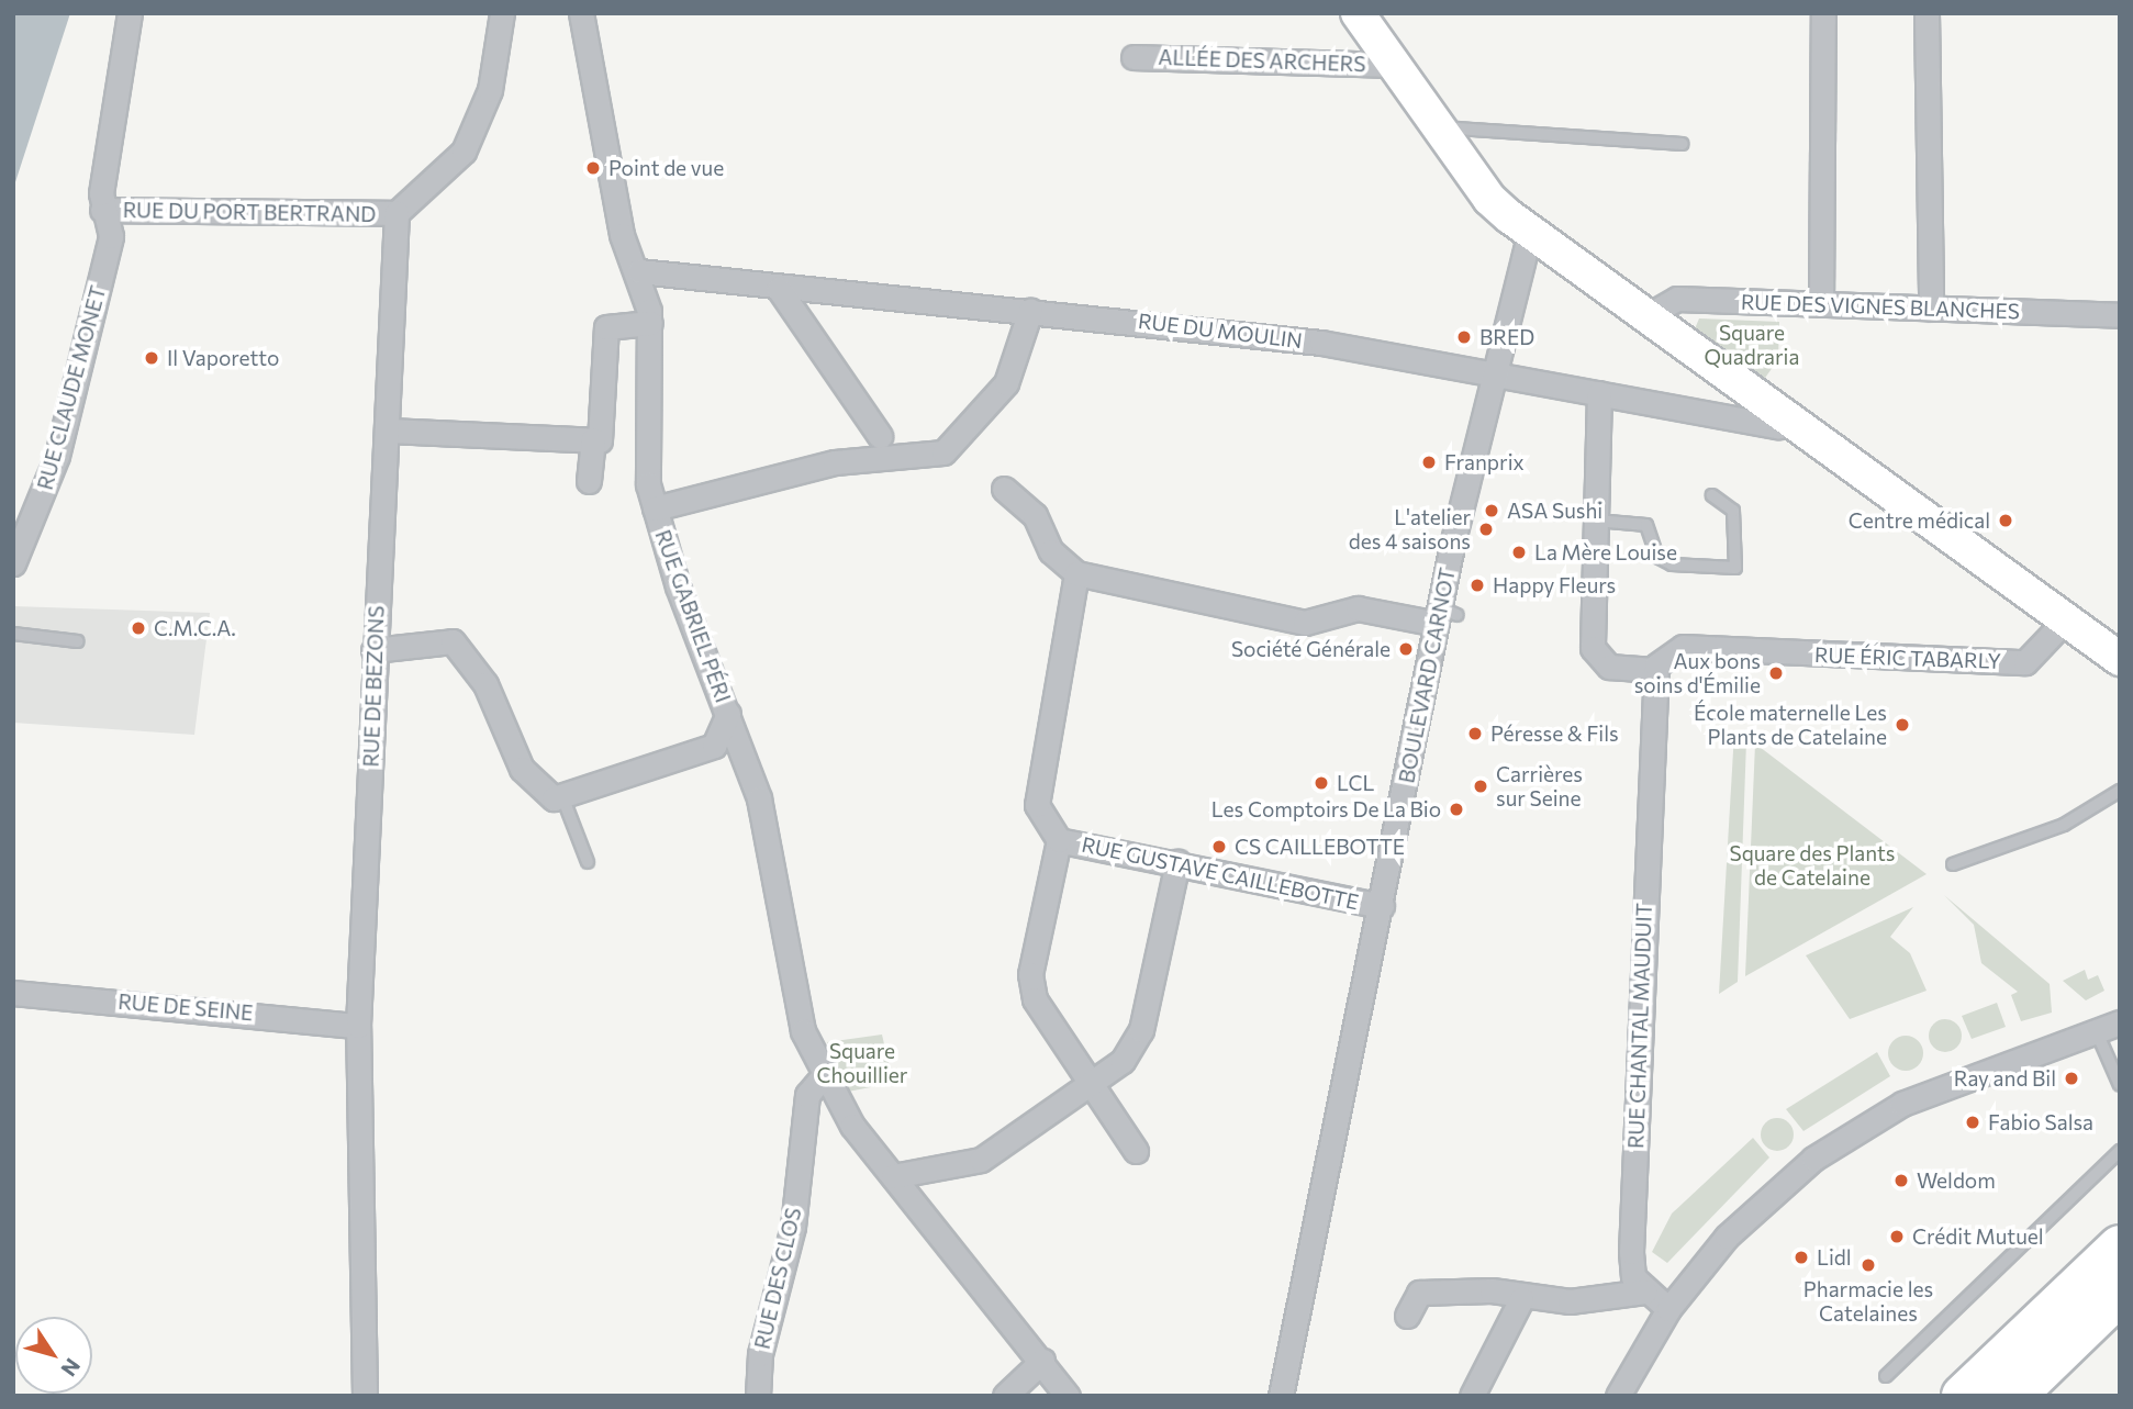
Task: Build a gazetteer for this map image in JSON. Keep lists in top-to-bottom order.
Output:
{
  "streets": {
    "street": [
      "ALLÉE DES ARCHERS",
      "RUE DU PORT BERTRAND",
      "RUE DES VIGNES BLANCHES",
      "RUE DU MOULIN",
      "RUE CLAUDE MONET",
      "RUE GABRIEL PÉRI",
      "RUE ÉRIC TABARLY",
      "BOULEVARD CARNOT",
      "RUE DE BEZONS",
      "RUE GUSTAVE CAILLEBOTTE",
      "RUE DE SEINE",
      "RUE CHANTAL MAUDUIT",
      "RUE DES CLOS"
    ]
  },
  "crossings": [
    ["RUE DU PORT BERTRAND", "RUE CLAUDE MONET"],
    ["RUE DU PORT BERTRAND", "RUE DE BEZONS"],
    ["RUE DU MOULIN", "RUE GABRIEL PÉRI"],
    ["RUE DU MOULIN", "BOULEVARD CARNOT"],
    ["RUE GABRIEL PÉRI", "RUE DES CLOS"],
    ["RUE ÉRIC TABARLY", "RUE CHANTAL MAUDUIT"],
    ["BOULEVARD CARNOT", "RUE GUSTAVE CAILLEBOTTE"],
    ["RUE DE BEZONS", "RUE DE SEINE"]
  ],
  "parks": ["Square Quadraria", "Square des Plants de Catelaine", "Square Chouillier"],
  "places": [
    "Point de vue",
    "BRED",
    "Il Vaporetto",
    "Franprix",
    "ASA Sushi",
    "Centre médical",
    "L'atelier des 4 saisons",
    "La Mère Louise",
    "Happy Fleurs",
    "C.M.C.A.",
    "Société Générale",
    "Aux bons soins d'Émilie",
    "École maternelle Les Plants de Catelaine",
    "Péresse & Fils",
    "LCL",
    "Carrières sur Seine",
    "Les Comptoirs De La Bio",
    "CS CAILLEBOTTE",
    "Ray and Bil",
    "Fabio Salsa",
    "Weldom",
    "Crédit Mutuel",
    "Lidl",
    "Pharmacie les Catelaines"
  ],
  "north": "bottom right"
}
